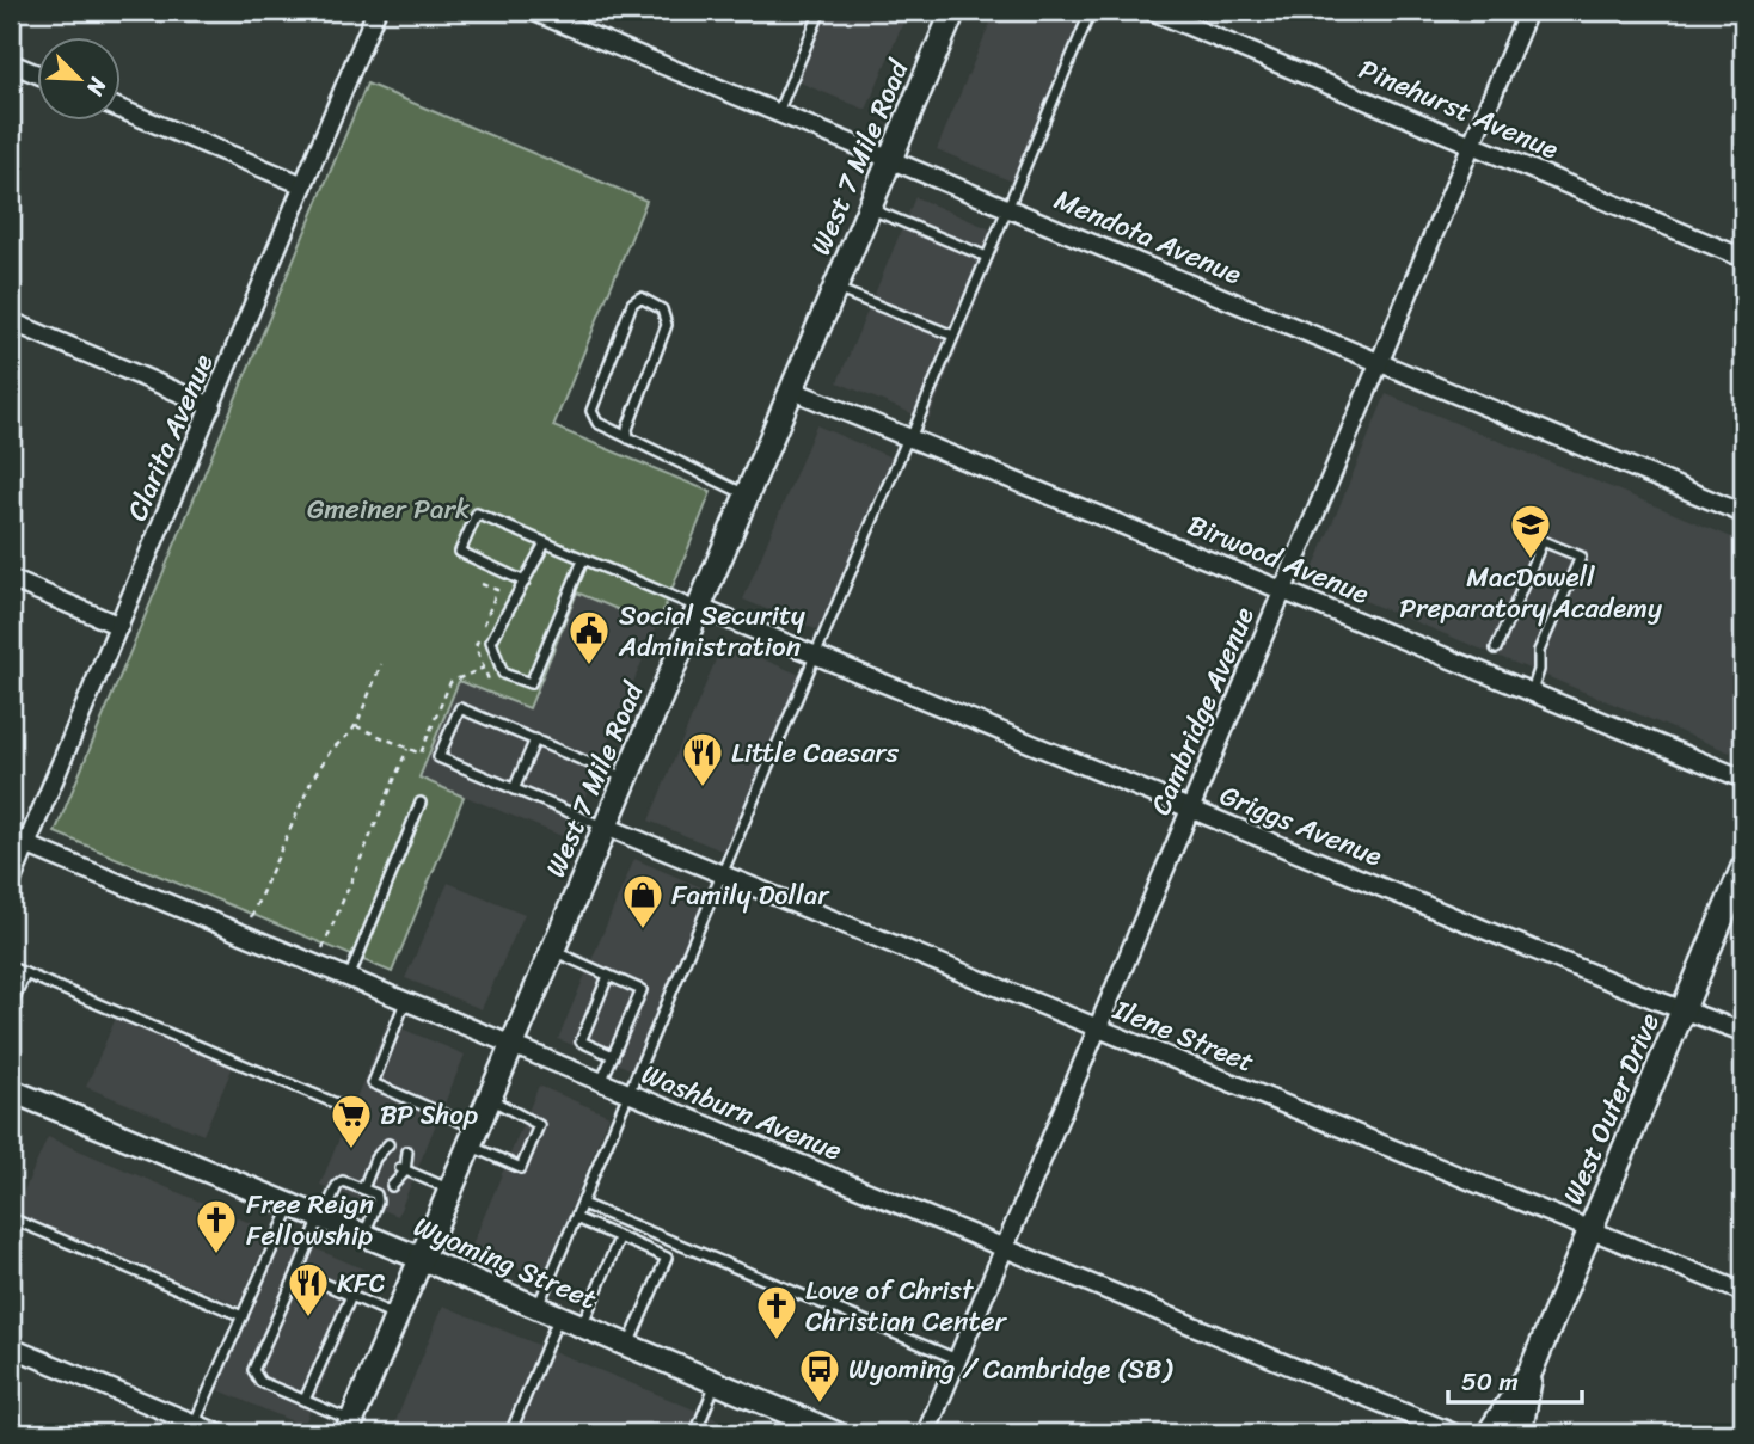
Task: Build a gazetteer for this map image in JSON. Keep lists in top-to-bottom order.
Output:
{
  "streets": {
    "main road": ["West 7 Mile Road", "West Outer Drive"],
    "street": [
      "Pinehurst Avenue",
      "Mendota Avenue",
      "Clarita Avenue",
      "Birwood Avenue",
      "Cambridge Avenue",
      "Griggs Avenue",
      "Ilene Street",
      "Washburn Avenue",
      "Wyoming Street"
    ]
  },
  "crossings": [
    ["Pinehurst Avenue", "Cambridge Avenue"],
    ["West 7 Mile Road", "Mendota Avenue"],
    ["West 7 Mile Road", "Birwood Avenue"],
    ["West 7 Mile Road", "Griggs Avenue"],
    ["West 7 Mile Road", "Ilene Street"],
    ["West 7 Mile Road", "Washburn Avenue"],
    ["West 7 Mile Road", "Wyoming Street"],
    ["Mendota Avenue", "Cambridge Avenue"],
    ["Clarita Avenue", "Washburn Avenue"],
    ["Birwood Avenue", "Cambridge Avenue"],
    ["Cambridge Avenue", "Griggs Avenue"],
    ["Cambridge Avenue", "Ilene Street"],
    ["Cambridge Avenue", "Washburn Avenue"],
    ["Griggs Avenue", "West Outer Drive"],
    ["Ilene Street", "West Outer Drive"]
  ],
  "parks": ["Gmeiner Park"],
  "places": {
    "school or university": ["MacDowell Preparatory Academy"],
    "public building": ["Social Security Administration"],
    "restaurant": ["Little Caesars", "KFC"],
    "shop": ["Family Dollar"],
    "supermarket": ["BP Shop"],
    "church": ["Free Reign Fellowship", "Love of Christ Christian Center"],
    "bus stop": ["Wyoming / Cambridge (SB)"]
  },
  "scale_bar": "50 m",
  "north": "bottom right"
}
